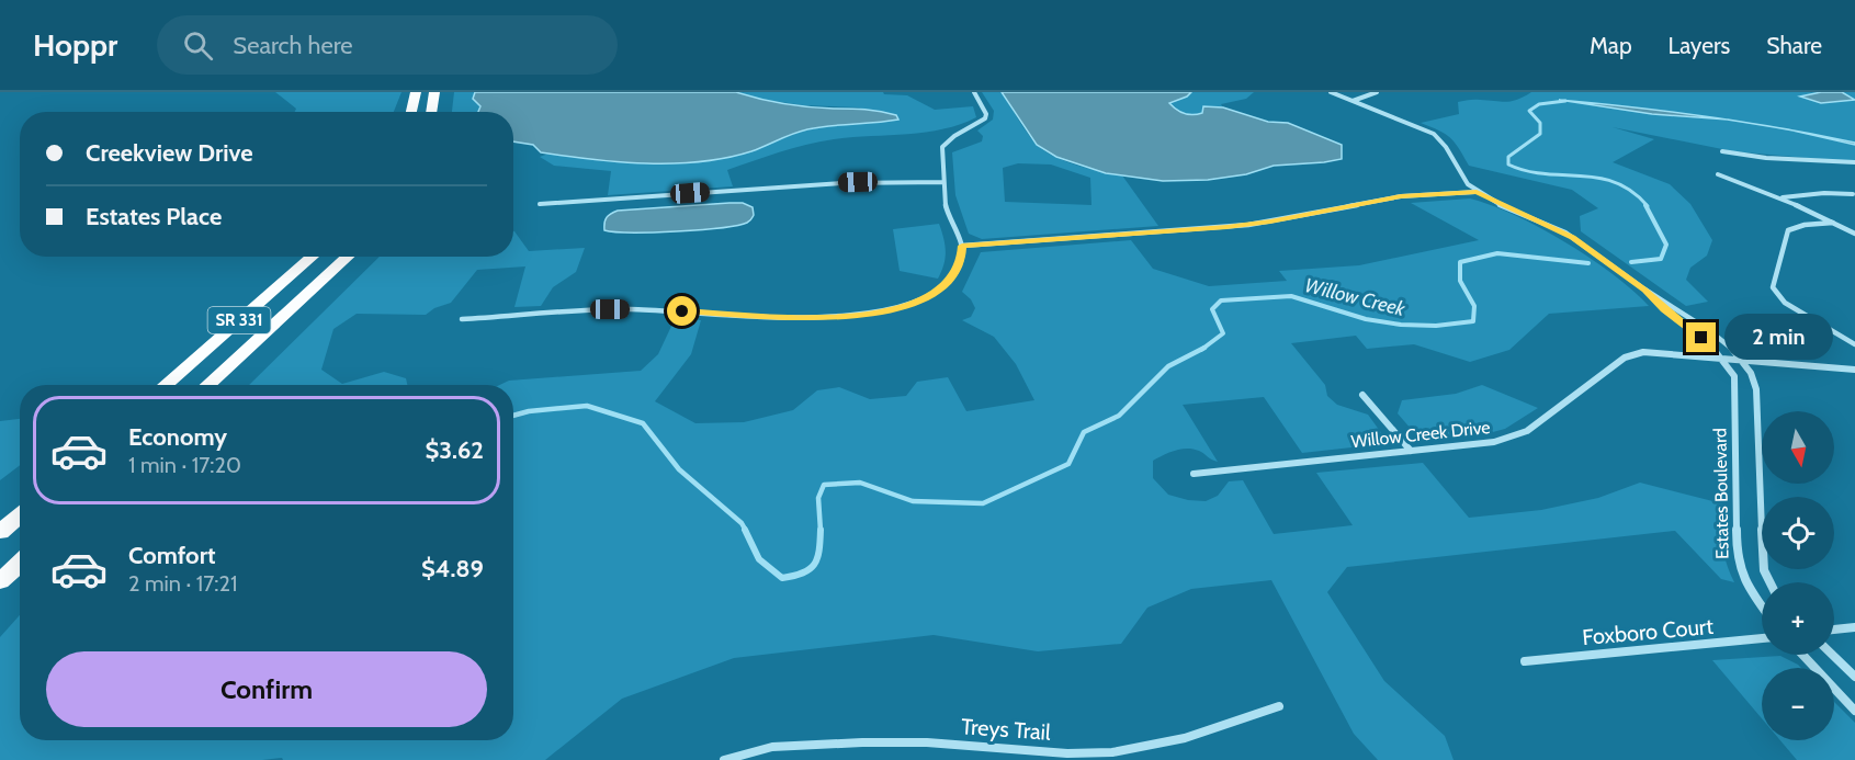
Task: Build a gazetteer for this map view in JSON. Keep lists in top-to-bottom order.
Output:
{
  "streets": {
    "highway": ["SR 331"],
    "street": [
      "Willow Creek Drive",
      "Estates Boulevard",
      "Foxboro Court",
      "Treys Trail"
    ]
  },
  "crossings": [
    ["Willow Creek Drive", "Estates Boulevard"]
  ],
  "water": ["Willow Creek"],
  "north": "bottom",
  "page": {
    "header": "Hoppr",
    "search": "Search here",
    "nav": ["Map", "Layers", "Share"],
    "banner": ["Creekview Drive", "Estates Place"],
    "bubble": "2 min",
    "list": [
      {
        "name": "Economy",
        "note": "1 min · 17:20",
        "value": "$3.62"
      },
      {
        "name": "Comfort",
        "note": "2 min · 17:21",
        "value": "$4.89"
      }
    ],
    "map_buttons": ["+", "−"],
    "buttons": "Confirm"
  }
}
